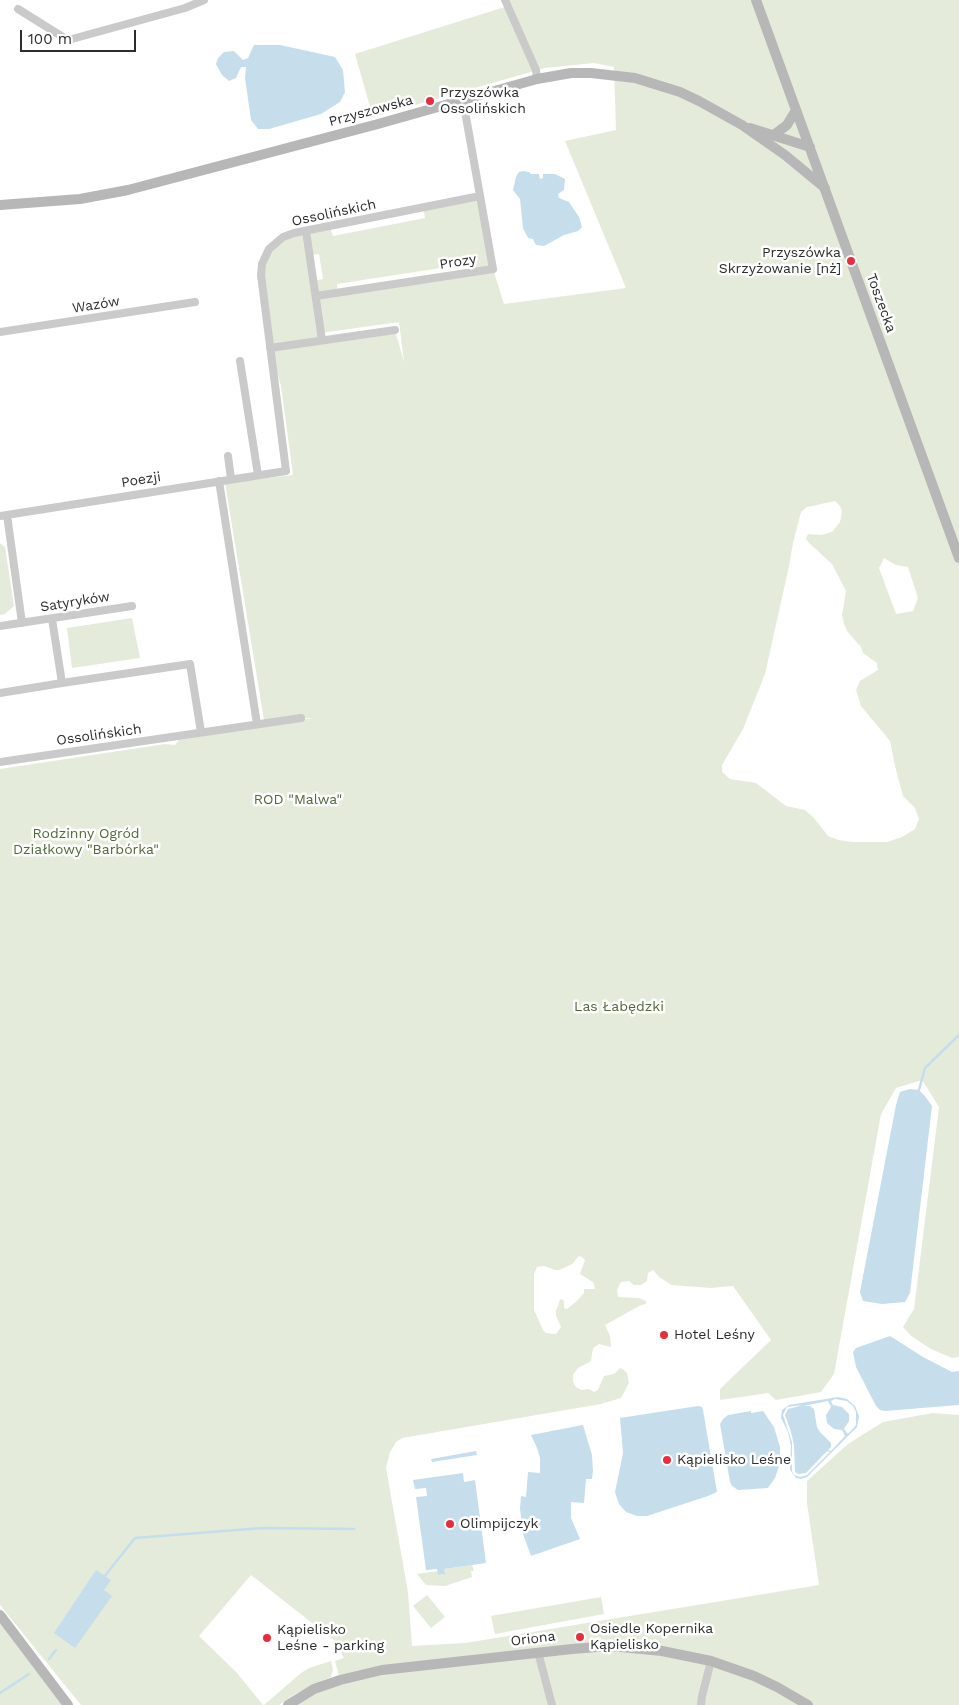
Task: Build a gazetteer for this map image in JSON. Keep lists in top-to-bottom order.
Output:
{
  "streets": {
    "street": [
      "Przyszowska",
      "Ossolińskich",
      "Prozy",
      "Toszecka",
      "Wazów",
      "Poezji",
      "Satyryków",
      "Oriona"
    ]
  },
  "crossings": [
    ["Przyszowska", "Prozy"],
    ["Przyszowska", "Toszecka"],
    ["Ossolińskich", "Prozy"],
    ["Ossolińskich", "Poezji"],
    ["Poezji", "Satyryków"]
  ],
  "parks": ["ROD \"Malwa\"", "Rodzinny Ogród Działkowy \"Barbórka\"", "Las Łabędzki"],
  "places": [
    "Przyszówka Ossolińskich",
    "Przyszówka Skrzyżowanie [nż]",
    "Hotel Leśny",
    "Kąpielisko Leśne",
    "Olimpijczyk",
    "Osiedle Kopernika Kąpielisko",
    "Kąpielisko Leśne - parking"
  ],
  "scale_bar": "100 m"
}
